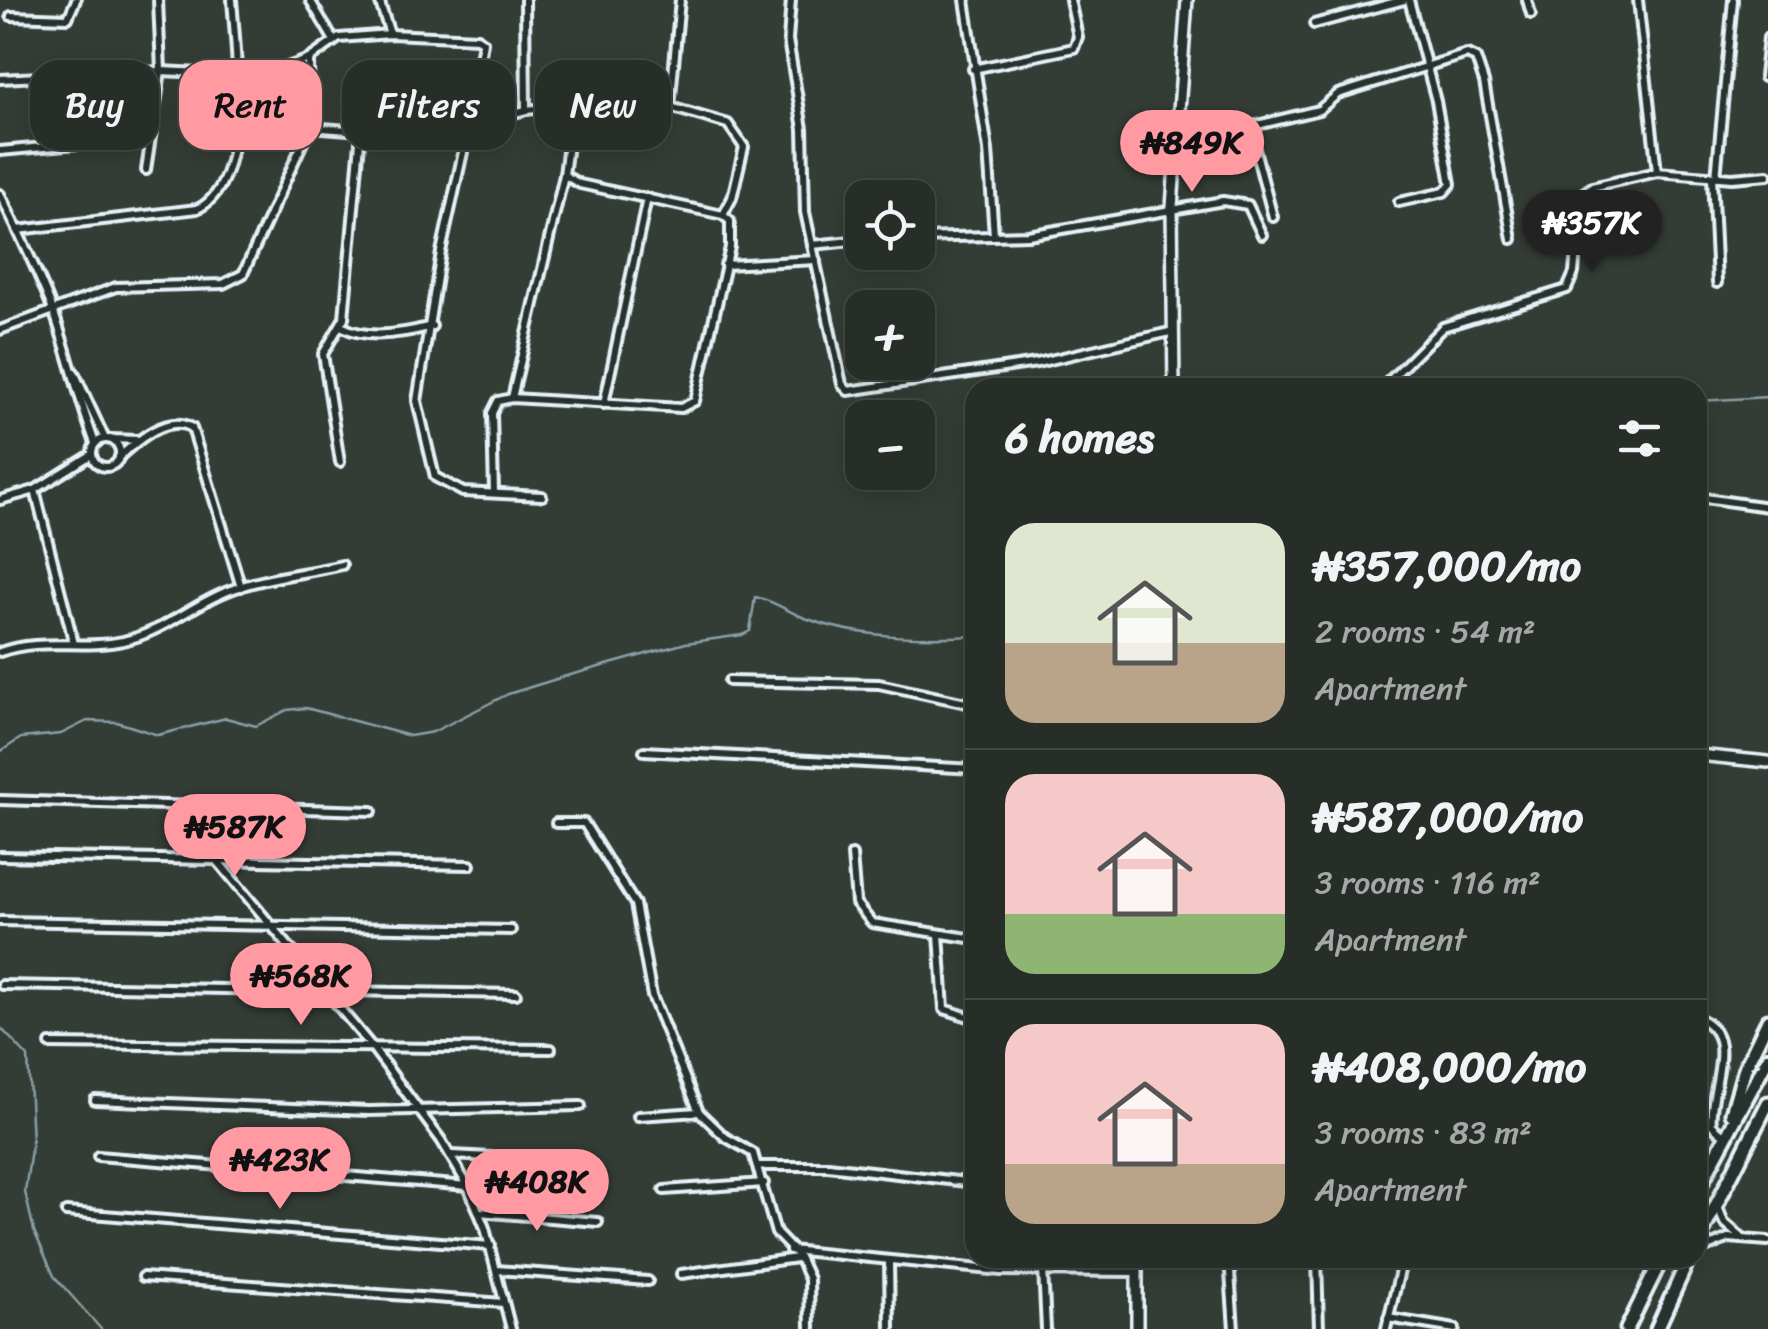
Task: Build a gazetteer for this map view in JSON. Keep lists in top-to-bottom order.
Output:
{
  "page": {
    "chip": [
      "Buy",
      "Rent",
      "Filters",
      "New"
    ],
    "price": [
      "₦849K",
      "₦357K",
      "₦587K",
      "₦568K",
      "₦423K",
      "₦408K"
    ],
    "map_buttons": ["+", "−"],
    "heading": "6 homes",
    "list": [
      {
        "name": "₦357,000/mo",
        "note": "2 rooms · 54 m² · Apartment"
      },
      {
        "name": "₦587,000/mo",
        "note": "3 rooms · 116 m² · Apartment"
      },
      {
        "name": "₦408,000/mo",
        "note": "3 rooms · 83 m² · Apartment"
      }
    ]
  }
}
